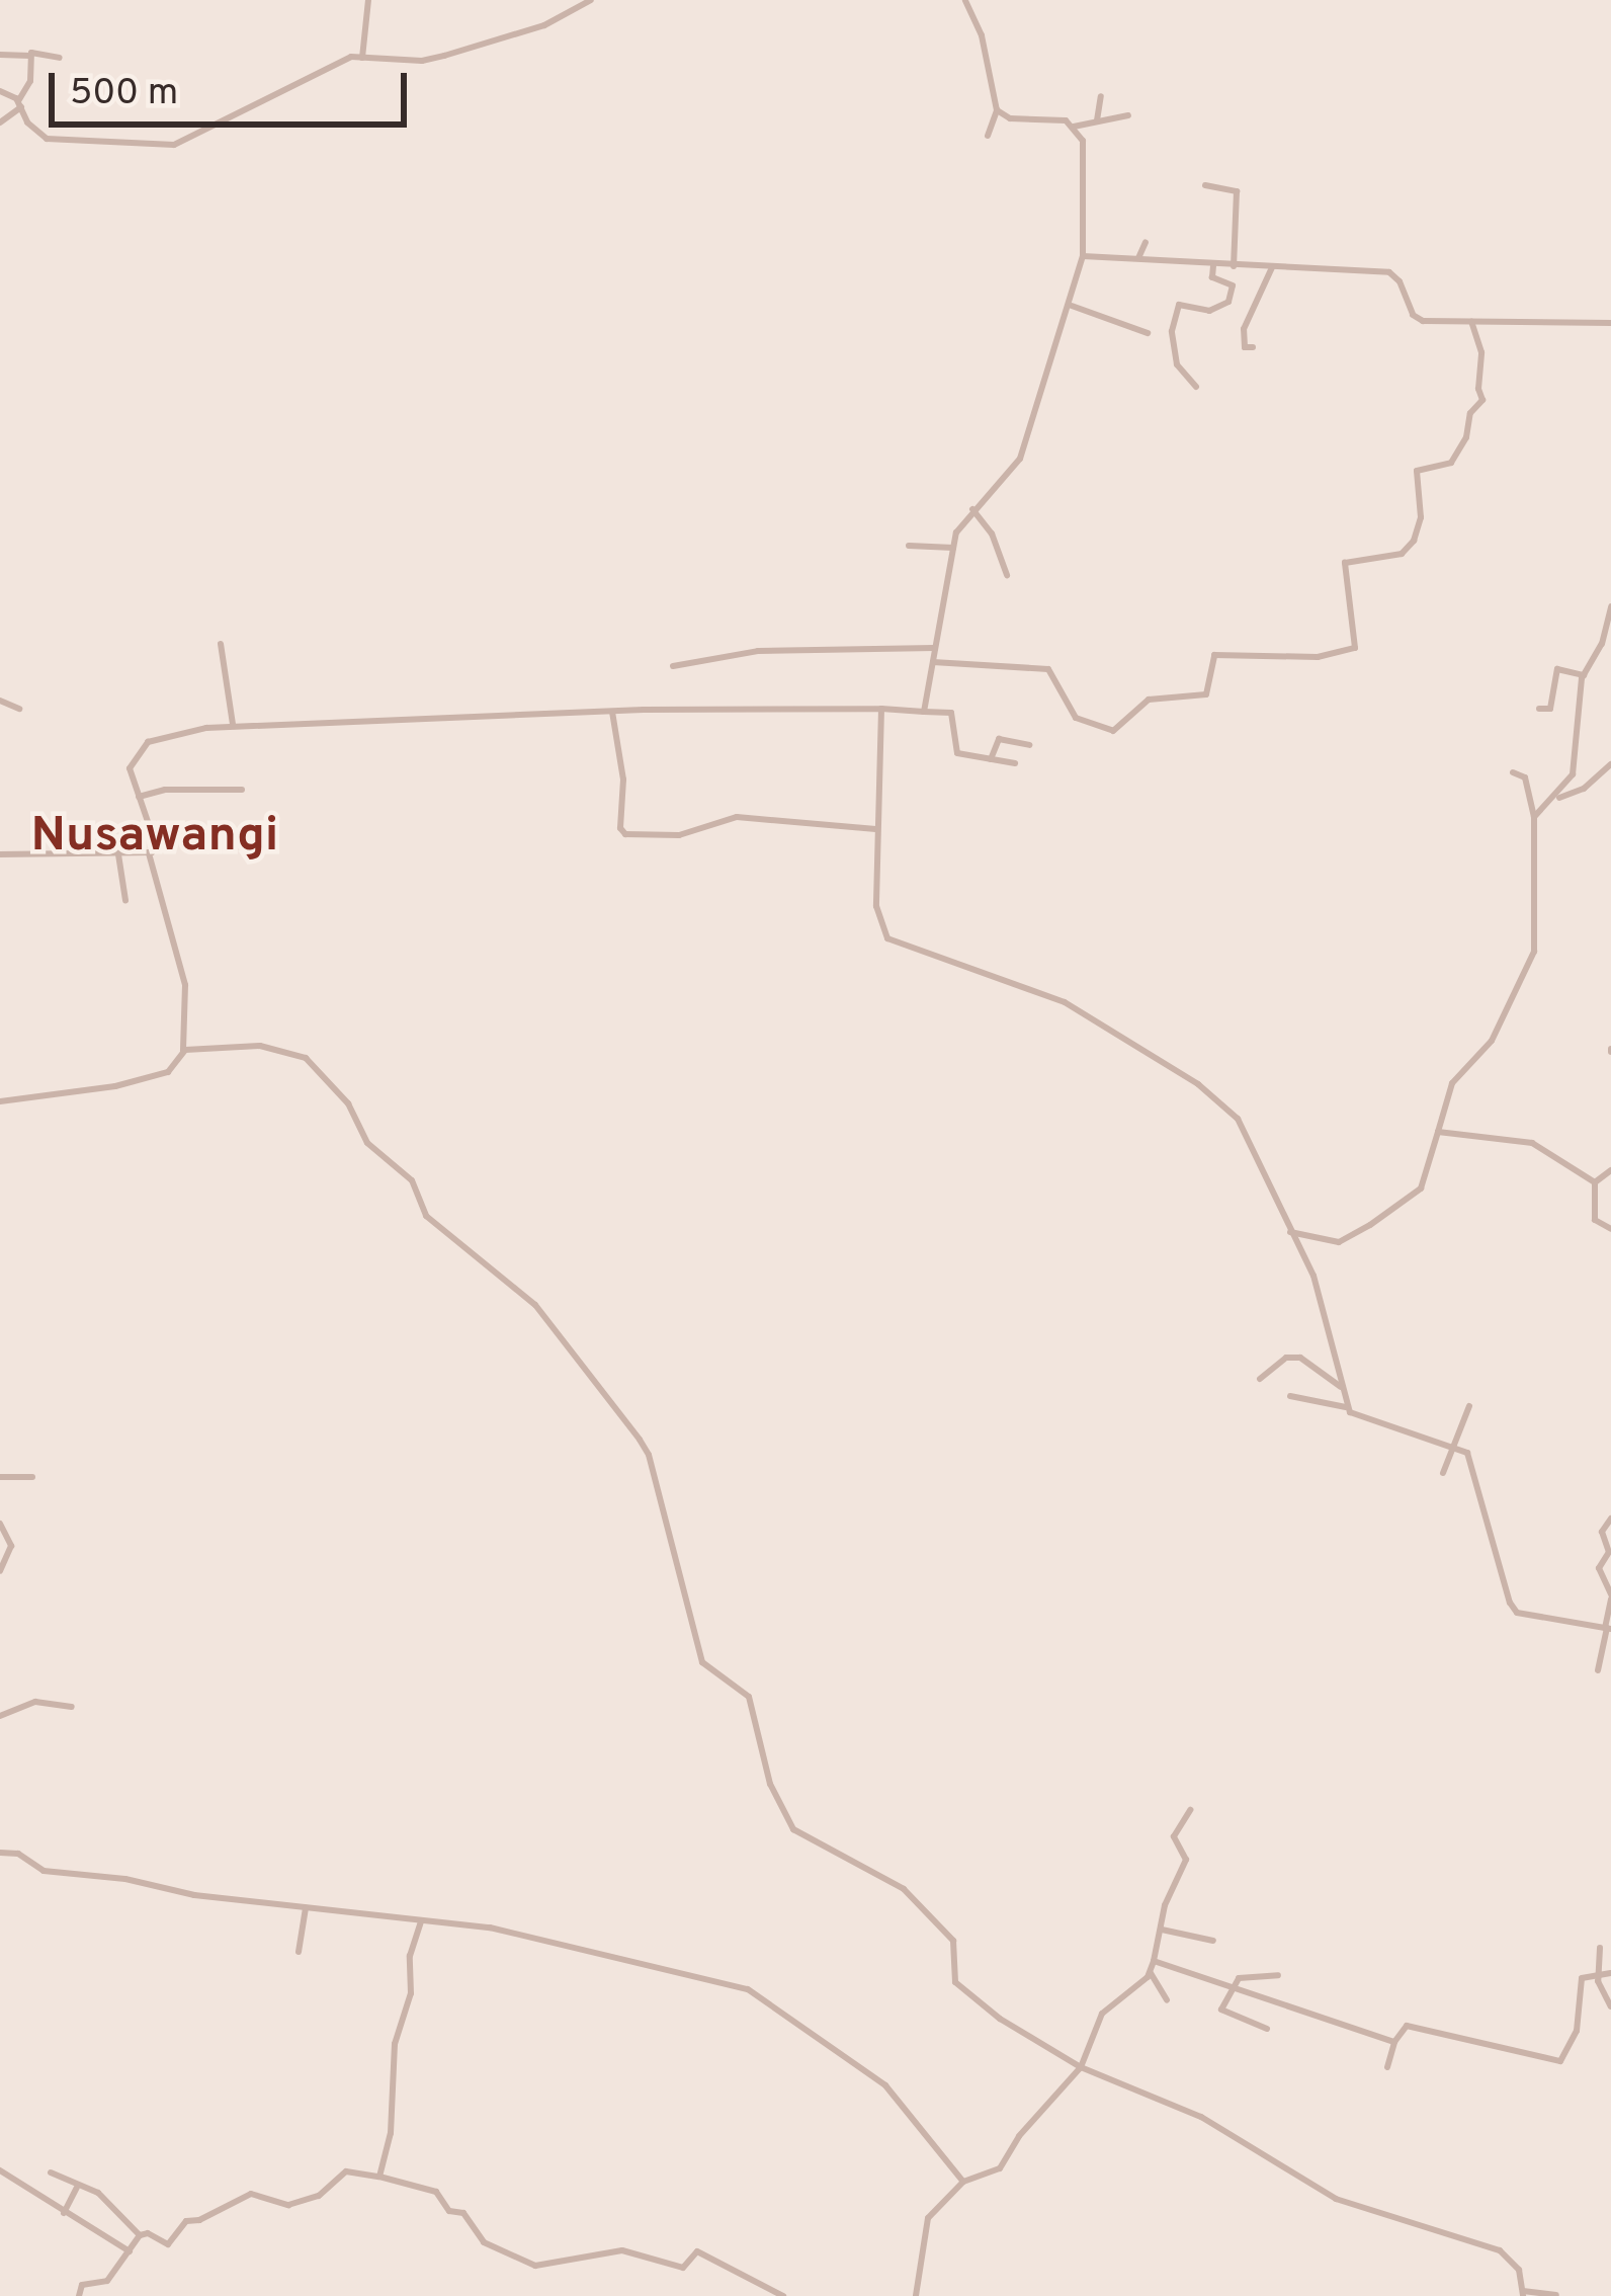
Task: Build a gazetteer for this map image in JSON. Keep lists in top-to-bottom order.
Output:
{
  "districts": ["Nusawangi"],
  "scale_bar": "500 m"
}
